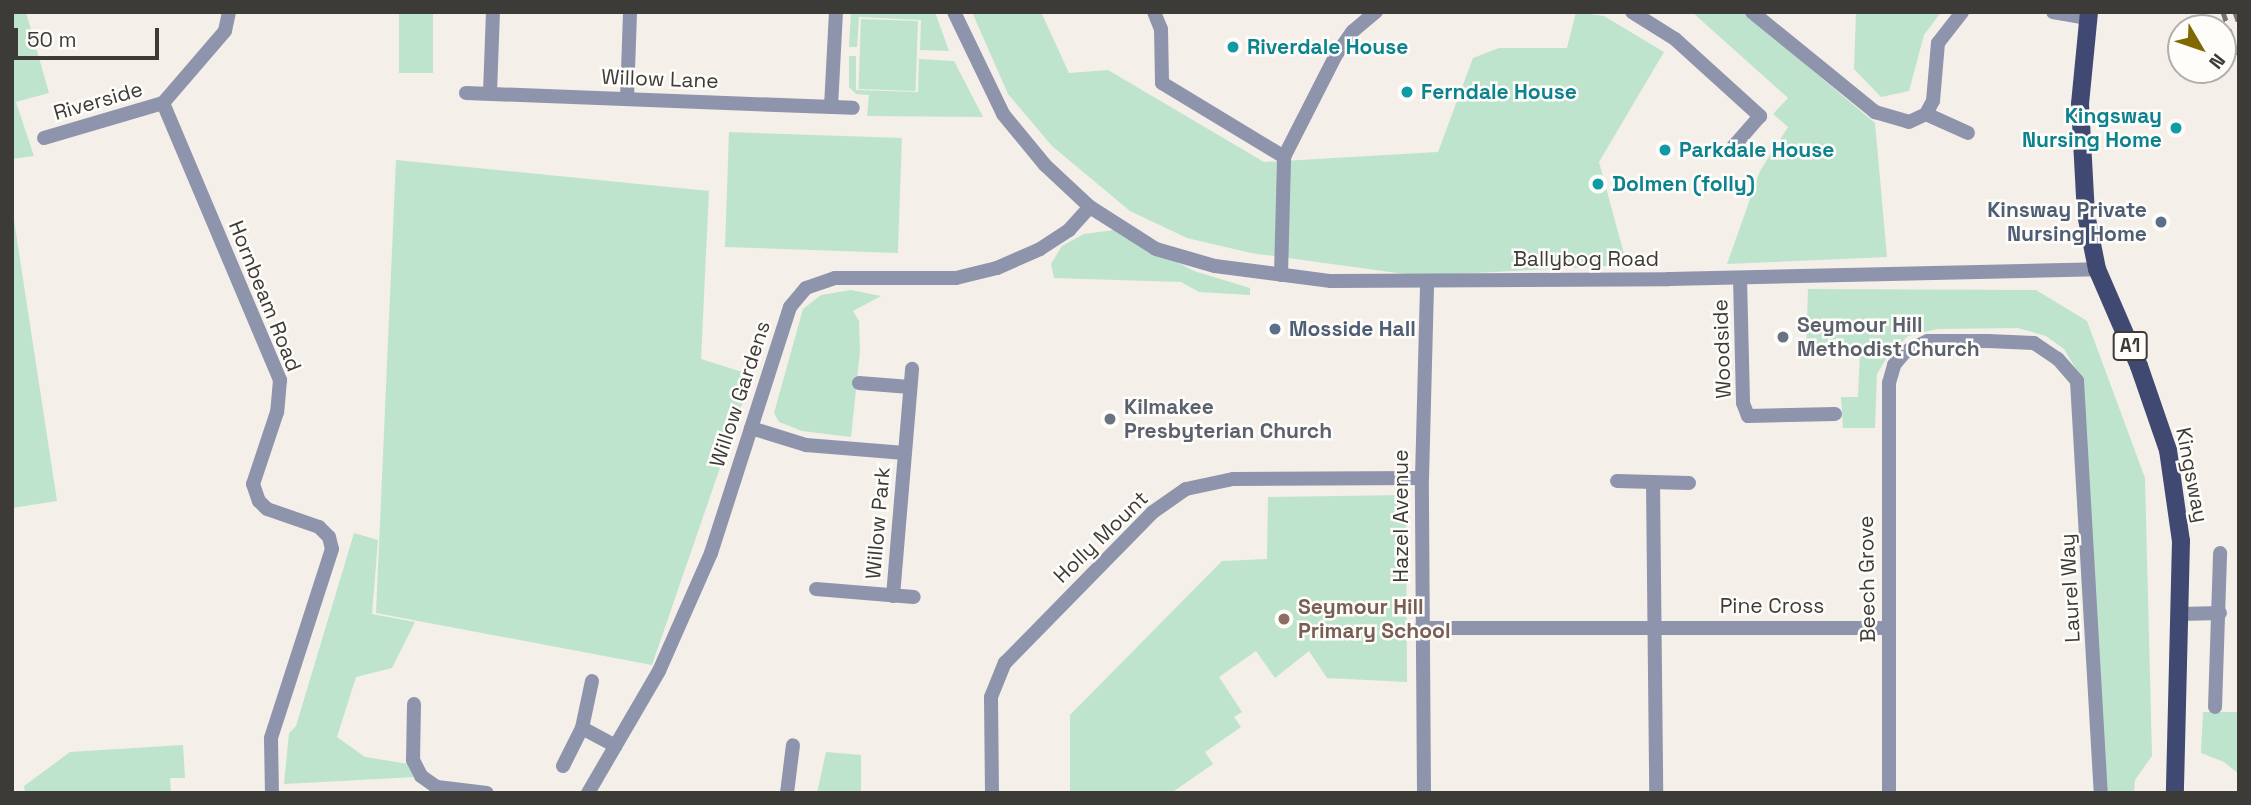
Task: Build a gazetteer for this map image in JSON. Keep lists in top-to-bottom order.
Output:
{
  "streets": {
    "main road": ["A1", "Kingsway"],
    "street": [
      "Willow Lane",
      "Riverside",
      "Ballybog Road",
      "Hornbeam Road",
      "Woodside",
      "Willow Gardens",
      "Hazel Avenue",
      "Willow Park",
      "Holly Mount",
      "Beech Grove",
      "Laurel Way",
      "Pine Cross"
    ]
  },
  "crossings": [
    ["Riverside", "Hornbeam Road"],
    ["Ballybog Road", "Woodside"],
    ["Ballybog Road", "Willow Gardens"],
    ["Ballybog Road", "Kingsway"],
    ["Ballybog Road", "Hazel Avenue"],
    ["Willow Gardens", "Willow Park"],
    ["Hazel Avenue", "Holly Mount"],
    ["Hazel Avenue", "Pine Cross"],
    ["Beech Grove", "Laurel Way"],
    ["Beech Grove", "Pine Cross"]
  ],
  "places": [
    "Riverdale House",
    "Ferndale House",
    "Kingsway Nursing Home",
    "Parkdale House",
    "Dolmen (folly)",
    "Kinsway Private Nursing Home",
    "Mosside Hall",
    "Seymour Hill Methodist Church",
    "Kilmakee Presbyterian Church",
    "Seymour Hill Primary School"
  ],
  "scale_bar": "50 m",
  "north": "bottom right"
}
